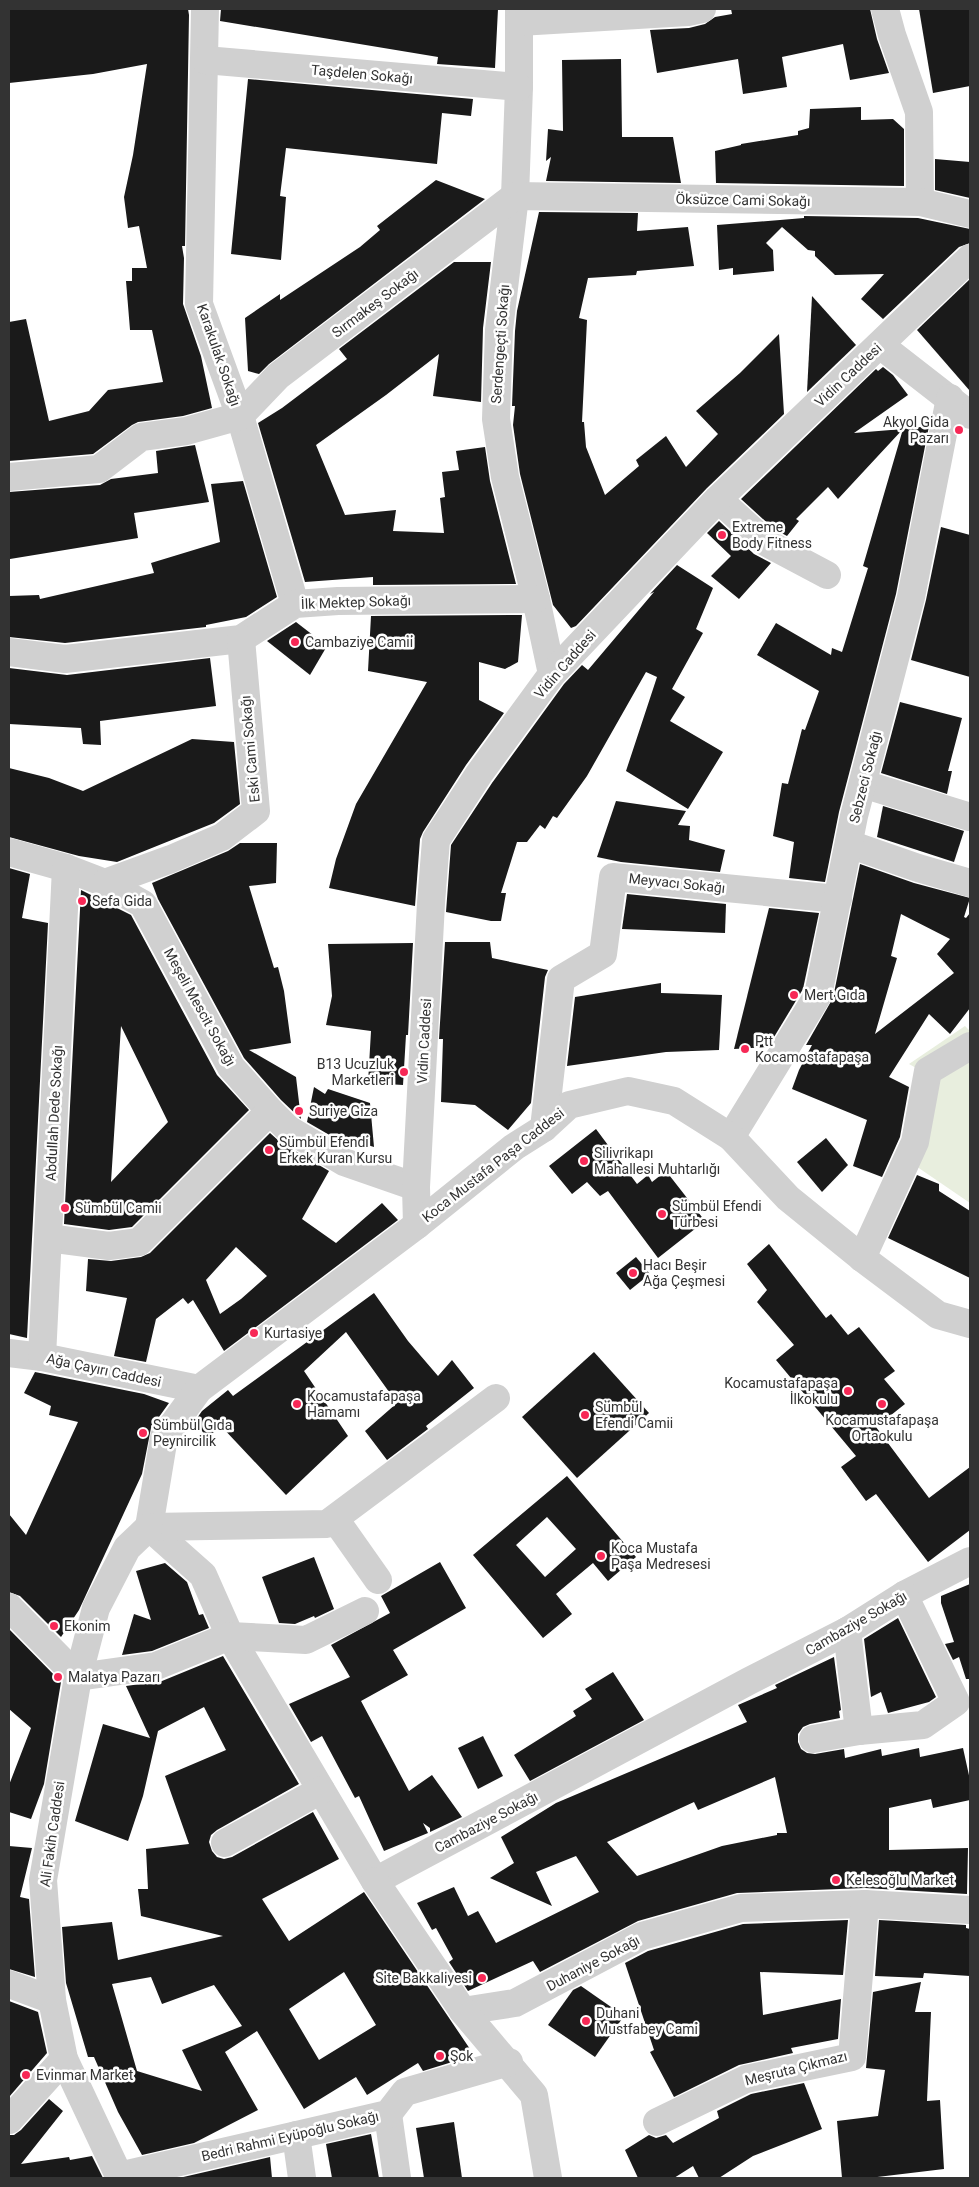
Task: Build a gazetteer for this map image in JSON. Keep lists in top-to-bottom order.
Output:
{
  "streets": {
    "street": [
      "Taşdelen Sokağı",
      "Öksüzce Cami Sokağı",
      "Sırmakeş Sokağı",
      "Serdengeçti Sokağı",
      "Karakulak Sokağı",
      "Vidin Caddesi",
      "İlk Mektep Sokağı",
      "Eski Cami Sokağı",
      "Sebzeci Sokağı",
      "Meyvacı Sokağı",
      "Meşeli Mescit Sokağı",
      "Abdullah Dede Sokağı",
      "Koca Mustafa Paşa Caddesi",
      "Ağa Çayırı Caddesi",
      "Cambaziye Sokağı",
      "Ali Fakih Caddesi",
      "Duhaniye Sokağı",
      "Meşruta Çıkmazı",
      "Bedri Rahmi Eyüpoğlu Sokağı"
    ]
  },
  "crossings": [
    ["Taşdelen Sokağı", "Serdengeçti Sokağı"],
    ["Taşdelen Sokağı", "Karakulak Sokağı"],
    ["Öksüzce Cami Sokağı", "Sırmakeş Sokağı"],
    ["Öksüzce Cami Sokağı", "Serdengeçti Sokağı"],
    ["Sırmakeş Sokağı", "Serdengeçti Sokağı"],
    ["Sırmakeş Sokağı", "Karakulak Sokağı"],
    ["Serdengeçti Sokağı", "Vidin Caddesi"],
    ["Serdengeçti Sokağı", "İlk Mektep Sokağı"],
    ["Karakulak Sokağı", "İlk Mektep Sokağı"],
    ["Vidin Caddesi", "Meşeli Mescit Sokağı"],
    ["Vidin Caddesi", "Koca Mustafa Paşa Caddesi"],
    ["İlk Mektep Sokağı", "Eski Cami Sokağı"],
    ["Eski Cami Sokağı", "Meşeli Mescit Sokağı"],
    ["Sebzeci Sokağı", "Meyvacı Sokağı"],
    ["Sebzeci Sokağı", "Koca Mustafa Paşa Caddesi"],
    ["Meyvacı Sokağı", "Koca Mustafa Paşa Caddesi"],
    ["Meşeli Mescit Sokağı", "Abdullah Dede Sokağı"],
    ["Abdullah Dede Sokağı", "Ağa Çayırı Caddesi"],
    ["Koca Mustafa Paşa Caddesi", "Ağa Çayırı Caddesi"],
    ["Koca Mustafa Paşa Caddesi", "Ali Fakih Caddesi"],
    ["Ali Fakih Caddesi", "Bedri Rahmi Eyüpoğlu Sokağı"],
    ["Duhaniye Sokağı", "Meşruta Çıkmazı"]
  ],
  "places": [
    "Akyol Gida Pazarı",
    "Extreme Body Fitness",
    "Cambaziye Camii",
    "Sefa Gida",
    "Mert Gıda",
    "Ptt Kocamostafapaşa",
    "B13 Ucuzluk Marketleri",
    "Suriye Giza",
    "Sümbül Efendi Erkek Kuran Kursu",
    "Silivrikapı Mahallesi Muhtarlığı",
    "Sümbül Camii",
    "Sümbül Efendi Türbesi",
    "Hacı Beşir Ağa Çeşmesi",
    "Kurtasiye",
    "Kocamustafapaşa İlkokulu",
    "Kocamustafapaşa Hamamı",
    "Kocamustafapaşa Ortaokulu",
    "Sümbül Efendi Camii",
    "Sümbül Gıda Peynircilik",
    "Koca Mustafa Paşa Medresesi",
    "Ekonim",
    "Malatya Pazarı",
    "Kelesoğlu Market",
    "Site Bakkaliyesi",
    "Duhani Mustfabey Cami",
    "Şok",
    "Evinmar Market"
  ]
}
